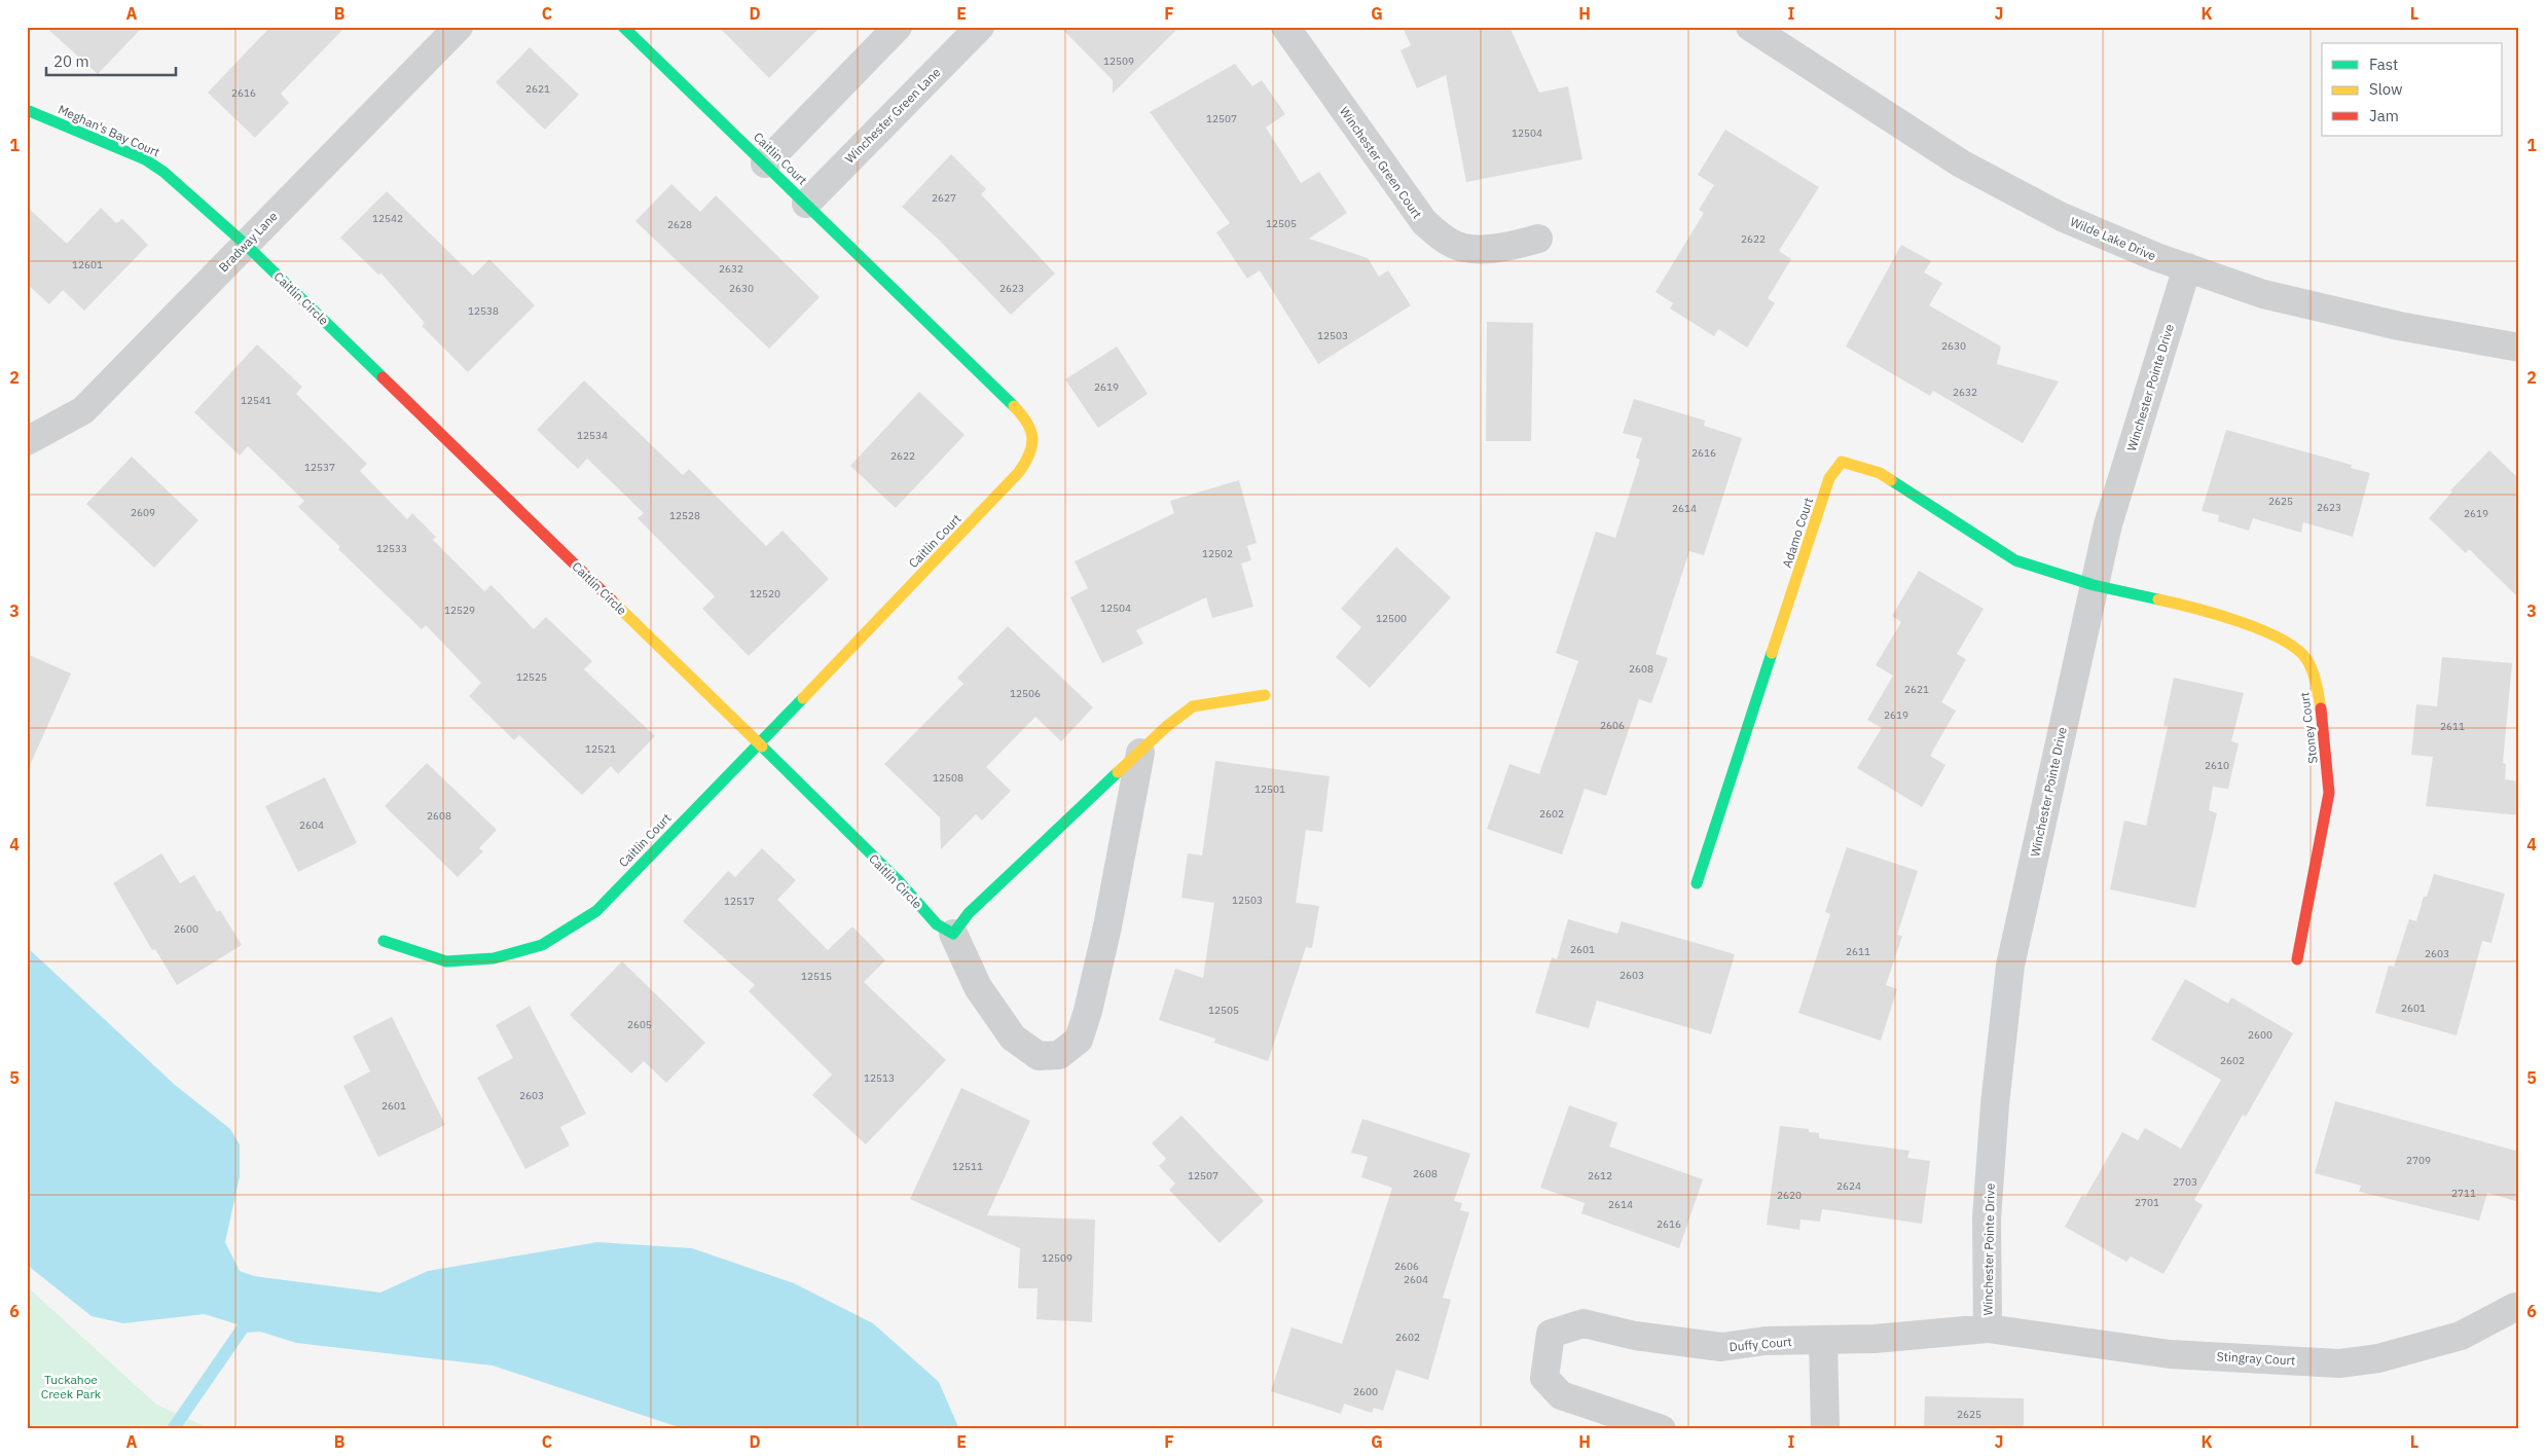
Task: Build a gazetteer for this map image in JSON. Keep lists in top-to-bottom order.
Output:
{
  "streets": {
    "street": [
      "Winchester Green Lane",
      "Meghan's Bay Court",
      "Caitlin Court",
      "Winchester Green Court",
      "Wilde Lake Drive",
      "Bradway Lane",
      "Caitlin Circle",
      "Winchester Pointe Drive",
      "Adamo Court",
      "Stoney Court",
      "Duffy Court",
      "Stingray Court"
    ]
  },
  "crossings": [
    ["Winchester Green Lane", "Caitlin Court"],
    ["Meghan's Bay Court", "Bradway Lane"],
    ["Meghan's Bay Court", "Caitlin Circle"],
    ["Caitlin Court", "Caitlin Circle"],
    ["Wilde Lake Drive", "Winchester Pointe Drive"],
    ["Bradway Lane", "Caitlin Circle"],
    ["Winchester Pointe Drive", "Adamo Court"],
    ["Winchester Pointe Drive", "Stoney Court"],
    ["Winchester Pointe Drive", "Duffy Court"],
    ["Winchester Pointe Drive", "Stingray Court"],
    ["Adamo Court", "Stoney Court"],
    ["Duffy Court", "Stingray Court"]
  ],
  "parks": ["Tuckahoe Creek Park"],
  "house_numbers": [
    "12509",
    "2621",
    "2616",
    "12507",
    "12504",
    "2627",
    "12542",
    "12505",
    "2628",
    "2622",
    "12601",
    "2632",
    "2630",
    "2623",
    "12538",
    "12503",
    "2630",
    "2619",
    "2632",
    "12541",
    "12534",
    "2616",
    "2622",
    "12537",
    "2625",
    "2623",
    "2614",
    "2609",
    "2619",
    "12528",
    "12533",
    "12502",
    "12520",
    "12504",
    "12529",
    "12500",
    "2608",
    "12525",
    "2621",
    "12506",
    "2619",
    "2606",
    "2611",
    "12521",
    "2610",
    "12508",
    "12501",
    "2602",
    "2608",
    "2604",
    "12503",
    "12517",
    "2600",
    "2601",
    "2611",
    "2603",
    "2603",
    "12515",
    "2601",
    "12505",
    "2605",
    "2600",
    "2602",
    "12513",
    "2603",
    "2601",
    "2709",
    "12511",
    "2608",
    "12507",
    "2612",
    "2703",
    "2624",
    "2711",
    "2620",
    "2701",
    "2614",
    "2616",
    "12509",
    "2606",
    "2604",
    "2602",
    "2600",
    "2625"
  ],
  "legend": ["Fast", "Slow", "Jam"],
  "scale_bar": "20 m",
  "grid": {
    "columns": [
      "A",
      "B",
      "C",
      "D",
      "E",
      "F",
      "G",
      "H",
      "I",
      "J",
      "K",
      "L"
    ],
    "rows": [
      "1",
      "2",
      "3",
      "4",
      "5",
      "6"
    ]
  }
}
